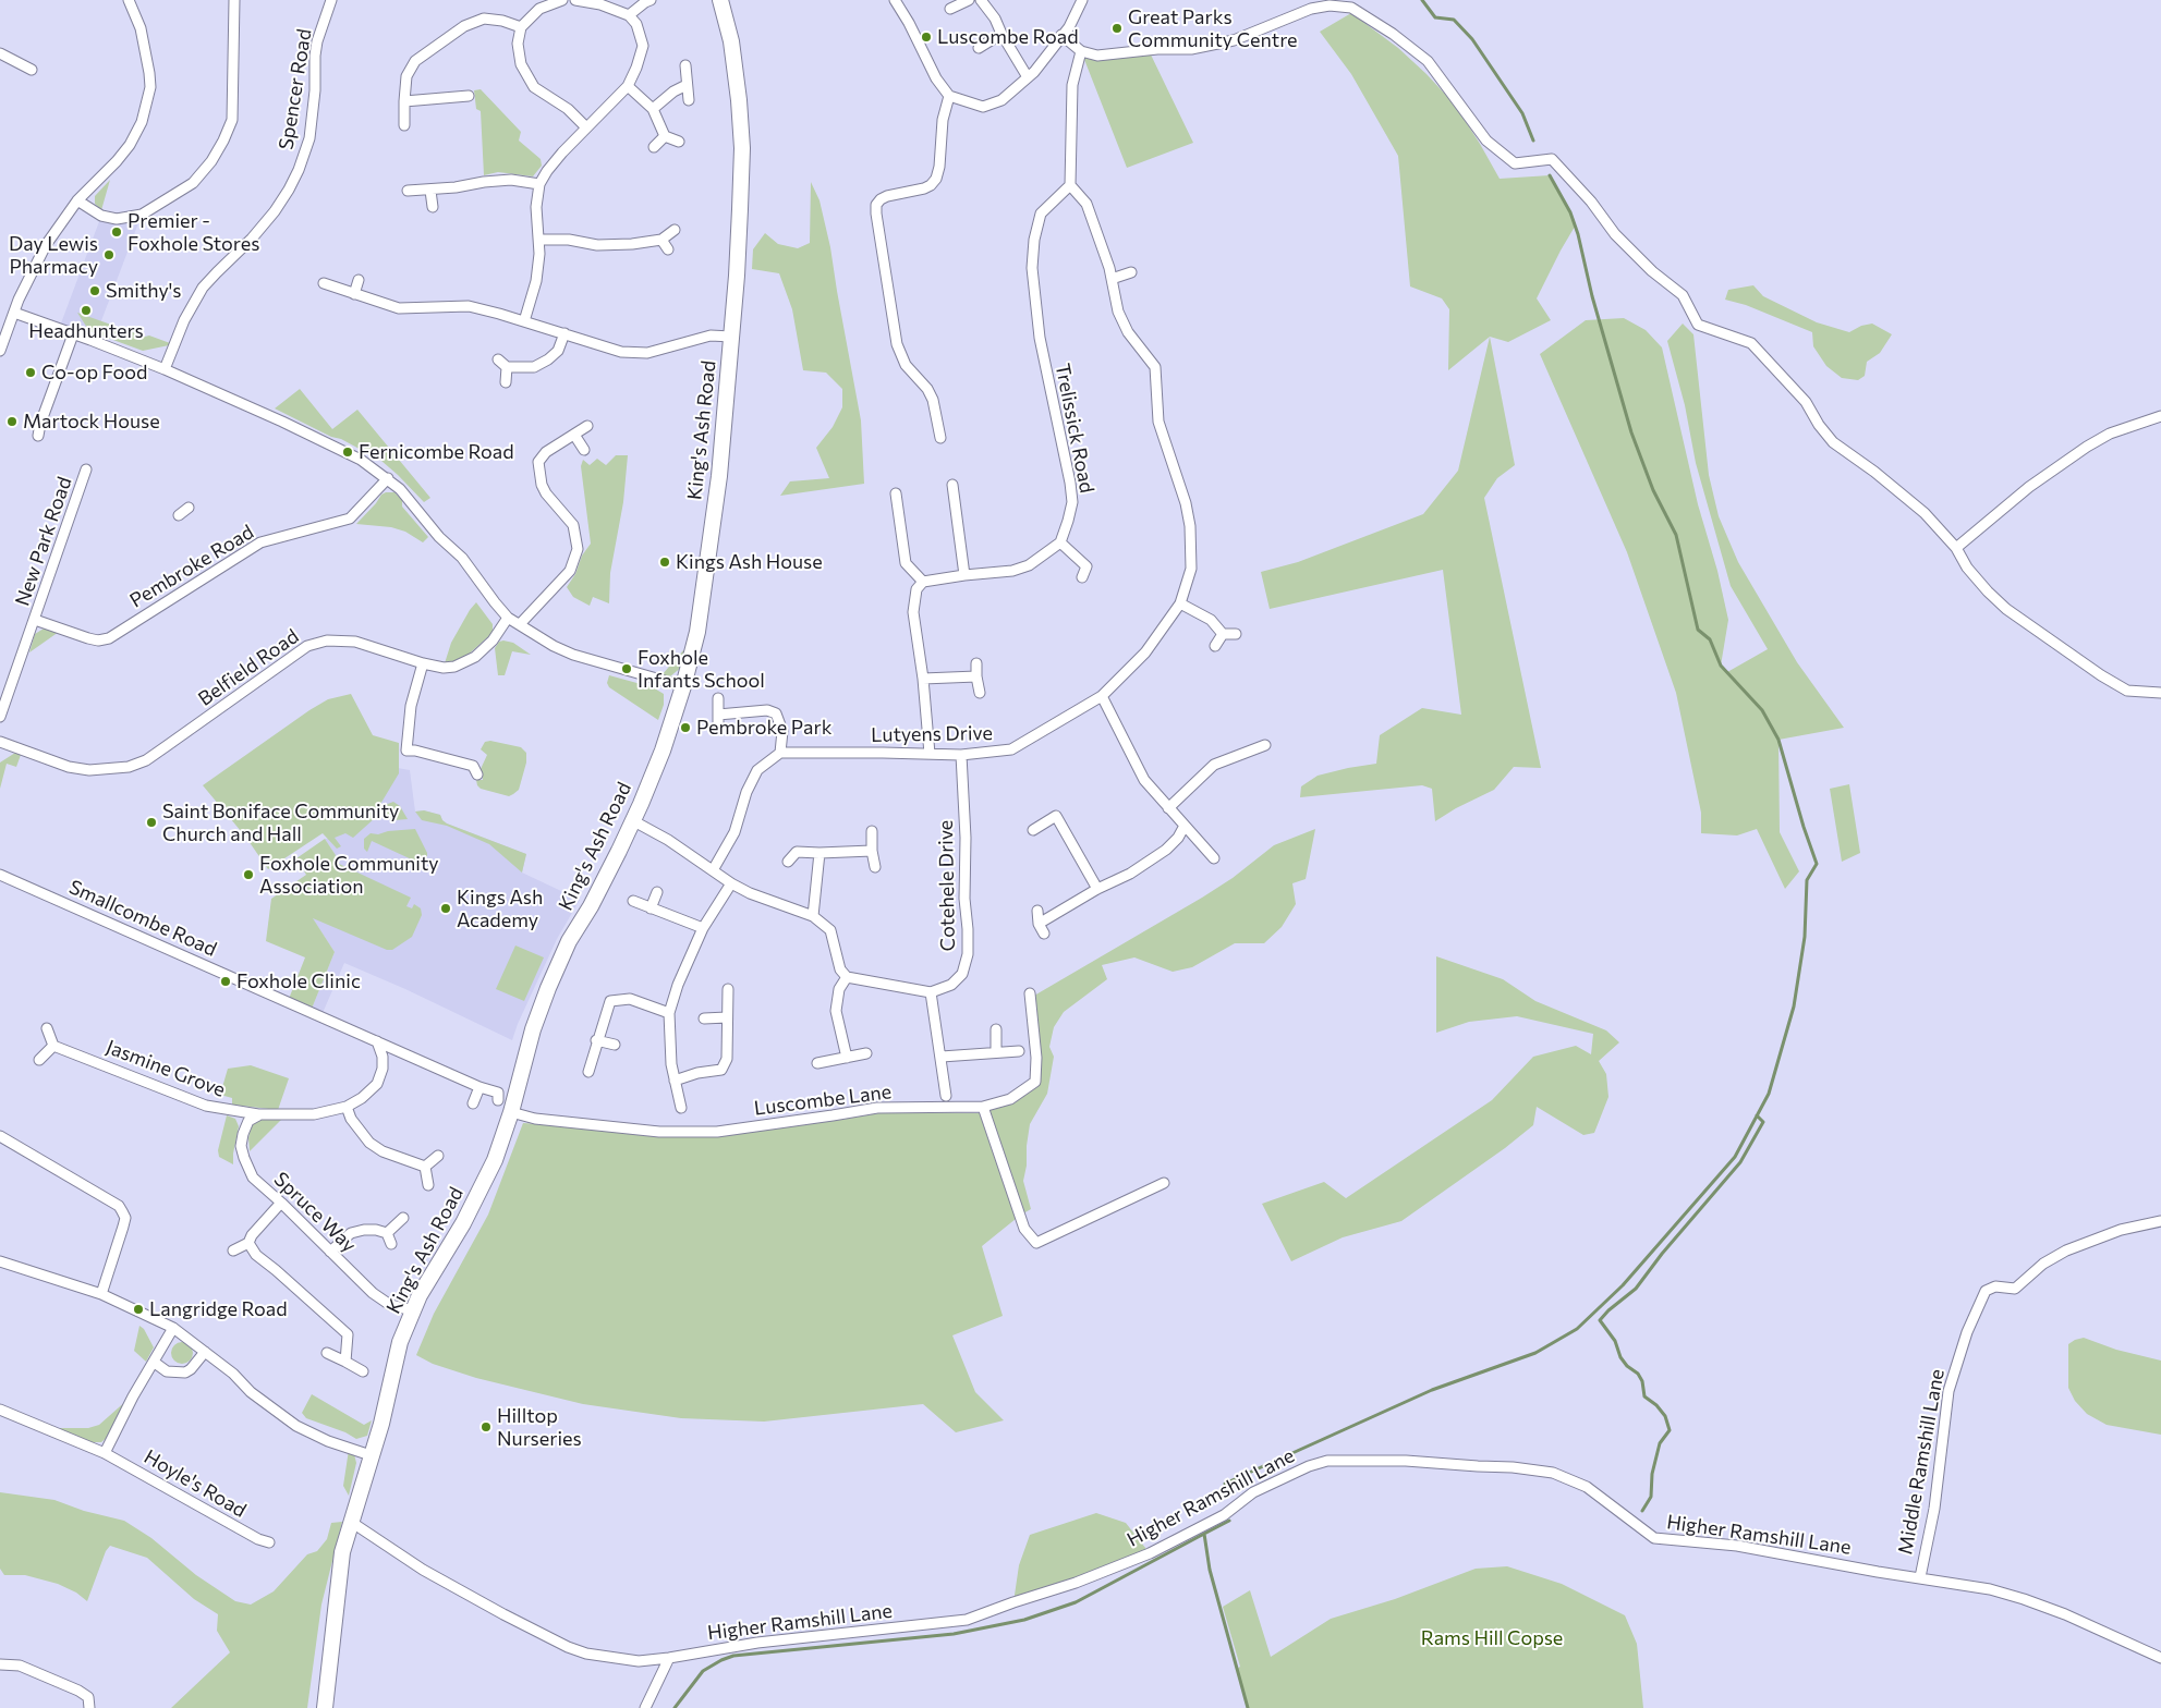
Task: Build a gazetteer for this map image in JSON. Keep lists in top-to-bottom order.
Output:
{
  "streets": {
    "highway": ["King's Ash Road"],
    "street": [
      "Spencer Road",
      "Trelissick Road",
      "New Park Road",
      "Pembroke Road",
      "Belfield Road",
      "Lutyens Drive",
      "Cotehele Drive",
      "Smallcombe Road",
      "Jasmine Grove",
      "Luscombe Lane",
      "Spruce Way",
      "Middle Ramshill Lane",
      "Hoyle's Road",
      "Higher Ramshill Lane"
    ]
  },
  "crossings": [
    ["Trelissick Road", "Lutyens Drive"],
    ["King's Ash Road", "Luscombe Lane"],
    ["King's Ash Road", "Spruce Way"],
    ["King's Ash Road", "Higher Ramshill Lane"],
    ["New Park Road", "Pembroke Road"],
    ["Lutyens Drive", "Cotehele Drive"],
    ["Smallcombe Road", "Jasmine Grove"],
    ["Jasmine Grove", "Spruce Way"],
    ["Middle Ramshill Lane", "Higher Ramshill Lane"]
  ],
  "parks": ["Rams Hill Copse"],
  "places": [
    "Great Parks Community Centre",
    "Luscombe Road",
    "Premier - Foxhole Stores",
    "Day Lewis Pharmacy",
    "Smithy's",
    "Headhunters",
    "Co-op Food",
    "Martock House",
    "Fernicombe Road",
    "Kings Ash House",
    "Foxhole Infants School",
    "Pembroke Park",
    "Saint Boniface Community Church and Hall",
    "Foxhole Community Association",
    "Kings Ash Academy",
    "Foxhole Clinic",
    "Langridge Road",
    "Hilltop Nurseries"
  ]
}
